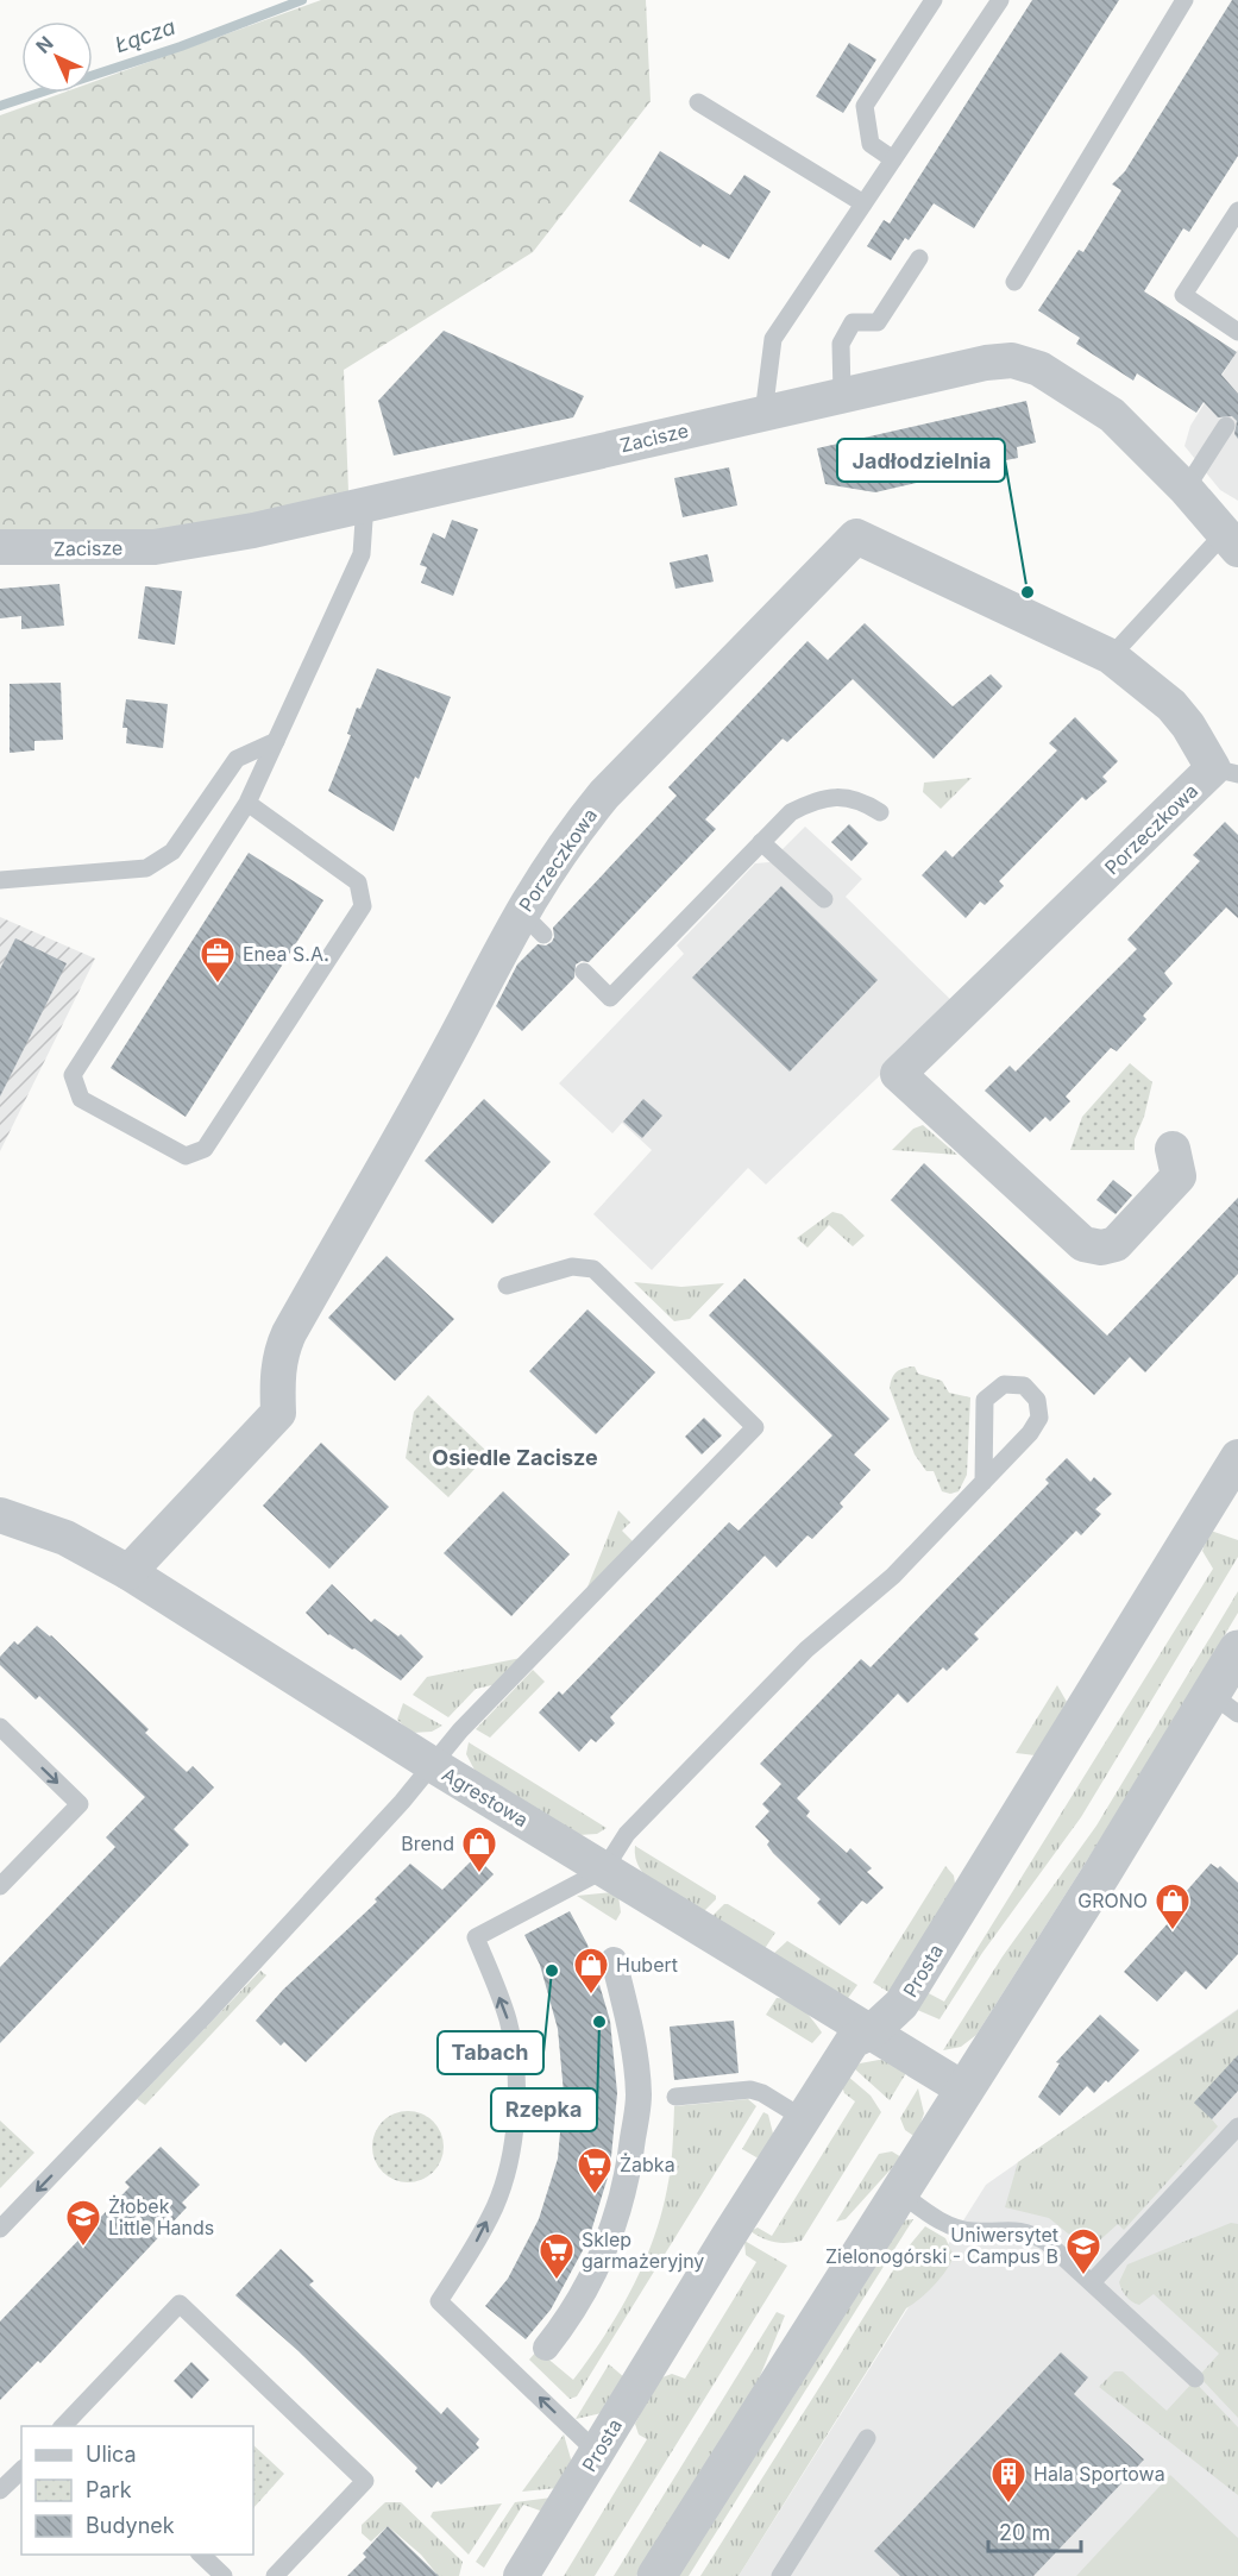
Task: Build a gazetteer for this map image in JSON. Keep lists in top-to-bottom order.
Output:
{
  "streets": {
    "street": [
      "Zacisze",
      "Porzeczkowa",
      "Agrestowa",
      "Prosta"
    ]
  },
  "crossings": [
    ["Porzeczkowa", "Agrestowa"],
    ["Agrestowa", "Prosta"]
  ],
  "districts": ["Osiedle Zacisze"],
  "water": ["Łącza"],
  "places": {
    "other": ["Jadłodzielnia", "Tabach", "Rzepka"],
    "office": ["Enea S.A."],
    "shop": ["Brend", "GRONO", "Hubert"],
    "supermarket": ["Żabka", "Sklep garmażeryjny"],
    "school or university": ["Żłobek Little Hands", "Uniwersytet Zielonogórski - Campus B"],
    "building": ["Hala Sportowa"]
  },
  "legend": ["Ulica", "Park", "Budynek"],
  "scale_bar": "20 m",
  "north": "top left"
}
